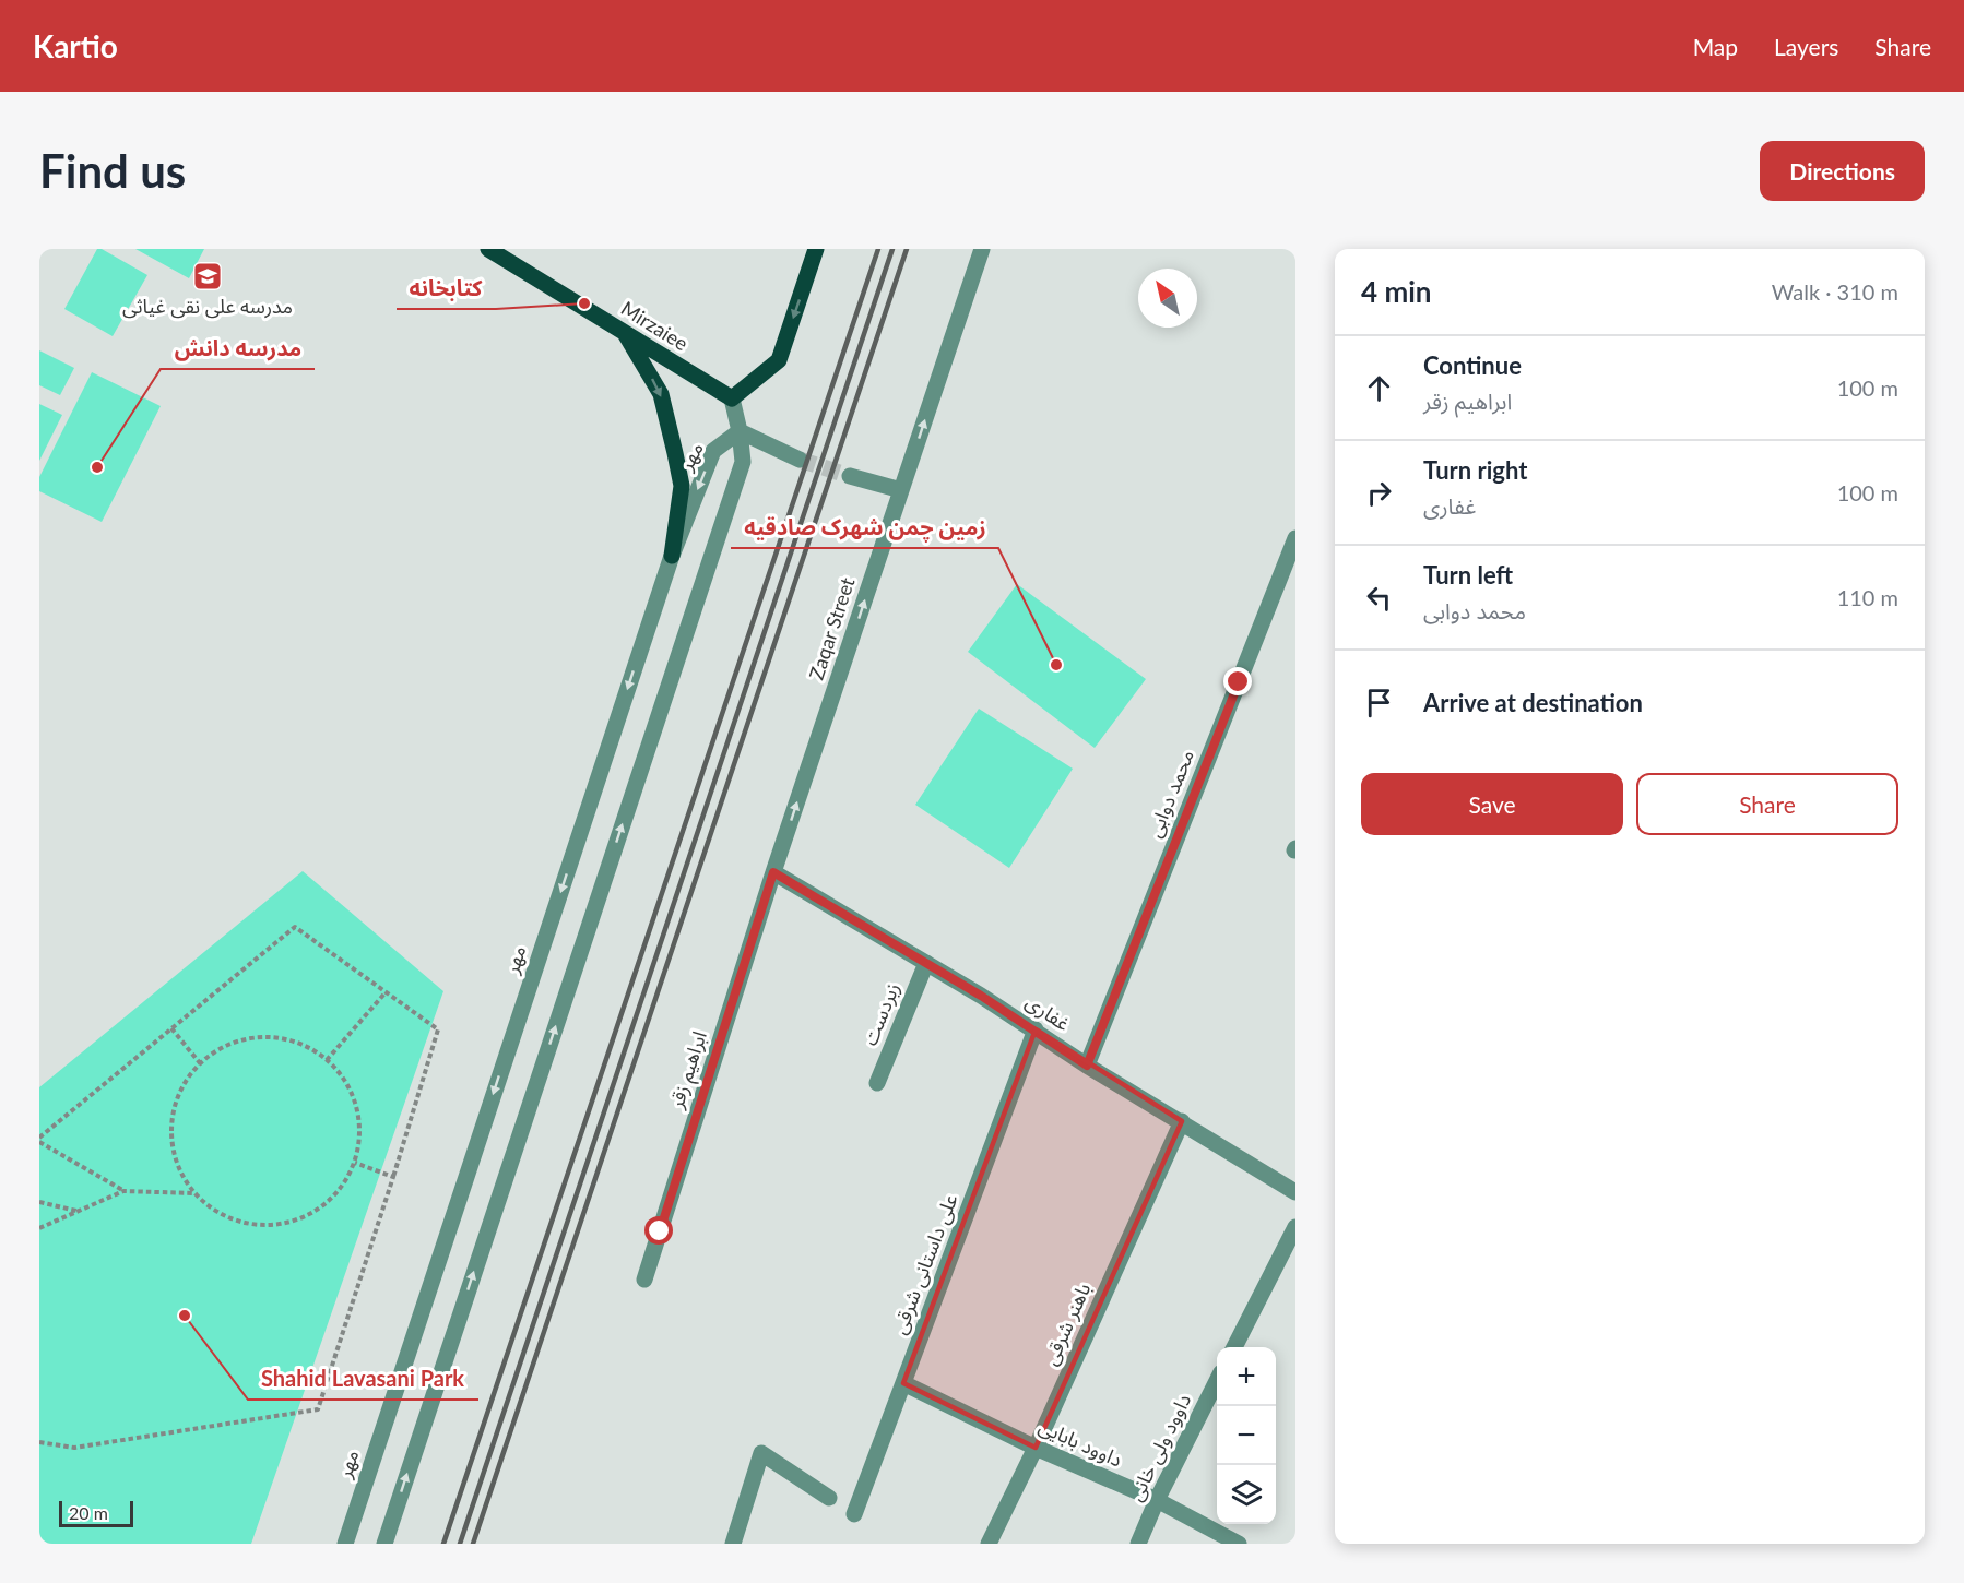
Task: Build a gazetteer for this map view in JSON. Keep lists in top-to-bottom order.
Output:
{
  "streets": {
    "main road": ["Mirzaiee"],
    "street": [
      "مهر",
      "Zaqar Street",
      "محمد دوابی",
      "غفاری",
      "زبردست",
      "ابراهیم زقر",
      "علی داستانی شرقی",
      "باهنر شرقی",
      "داوود بابایی",
      "داوود ولی خانی"
    ]
  },
  "crossings": [
    ["Zaqar Street", "غفاری"],
    ["Zaqar Street", "ابراهیم زقر"],
    ["محمد دوابی", "غفاری"],
    ["غفاری", "زبردست"],
    ["غفاری", "ابراهیم زقر"],
    ["غفاری", "علی داستانی شرقی"],
    ["غفاری", "باهنر شرقی"],
    ["علی داستانی شرقی", "داوود بابایی"],
    ["باهنر شرقی", "داوود بابایی"],
    ["داوود بابایی", "داوود ولی خانی"]
  ],
  "one_way": ["Zaqar Street"],
  "places": {
    "school or university": ["مدرسه علی نقی غیاثی"],
    "other": [
      "کتابخانه",
      "مدرسه دانش",
      "زمین چمن شهرک صادقیه",
      "Shahid Lavasani Park"
    ]
  },
  "scale_bar": "20 m",
  "north": "top left",
  "page": {
    "header": "Kartio",
    "nav": ["Map", "Layers", "Share"],
    "buttons": [
      "Directions",
      ["Save", "Share"]
    ],
    "title": "Find us",
    "heading": ["4 min", "Walk · 310 m"],
    "list": [
      ["Continue", "ابراهیم زقر", "100 m"],
      ["Turn right", "غفاری", "100 m"],
      ["Turn left", "محمد دوابی", "110 m"],
      "Arrive at destination"
    ],
    "map_buttons": ["+", "−"],
    "scale": "20 m"
  }
}
